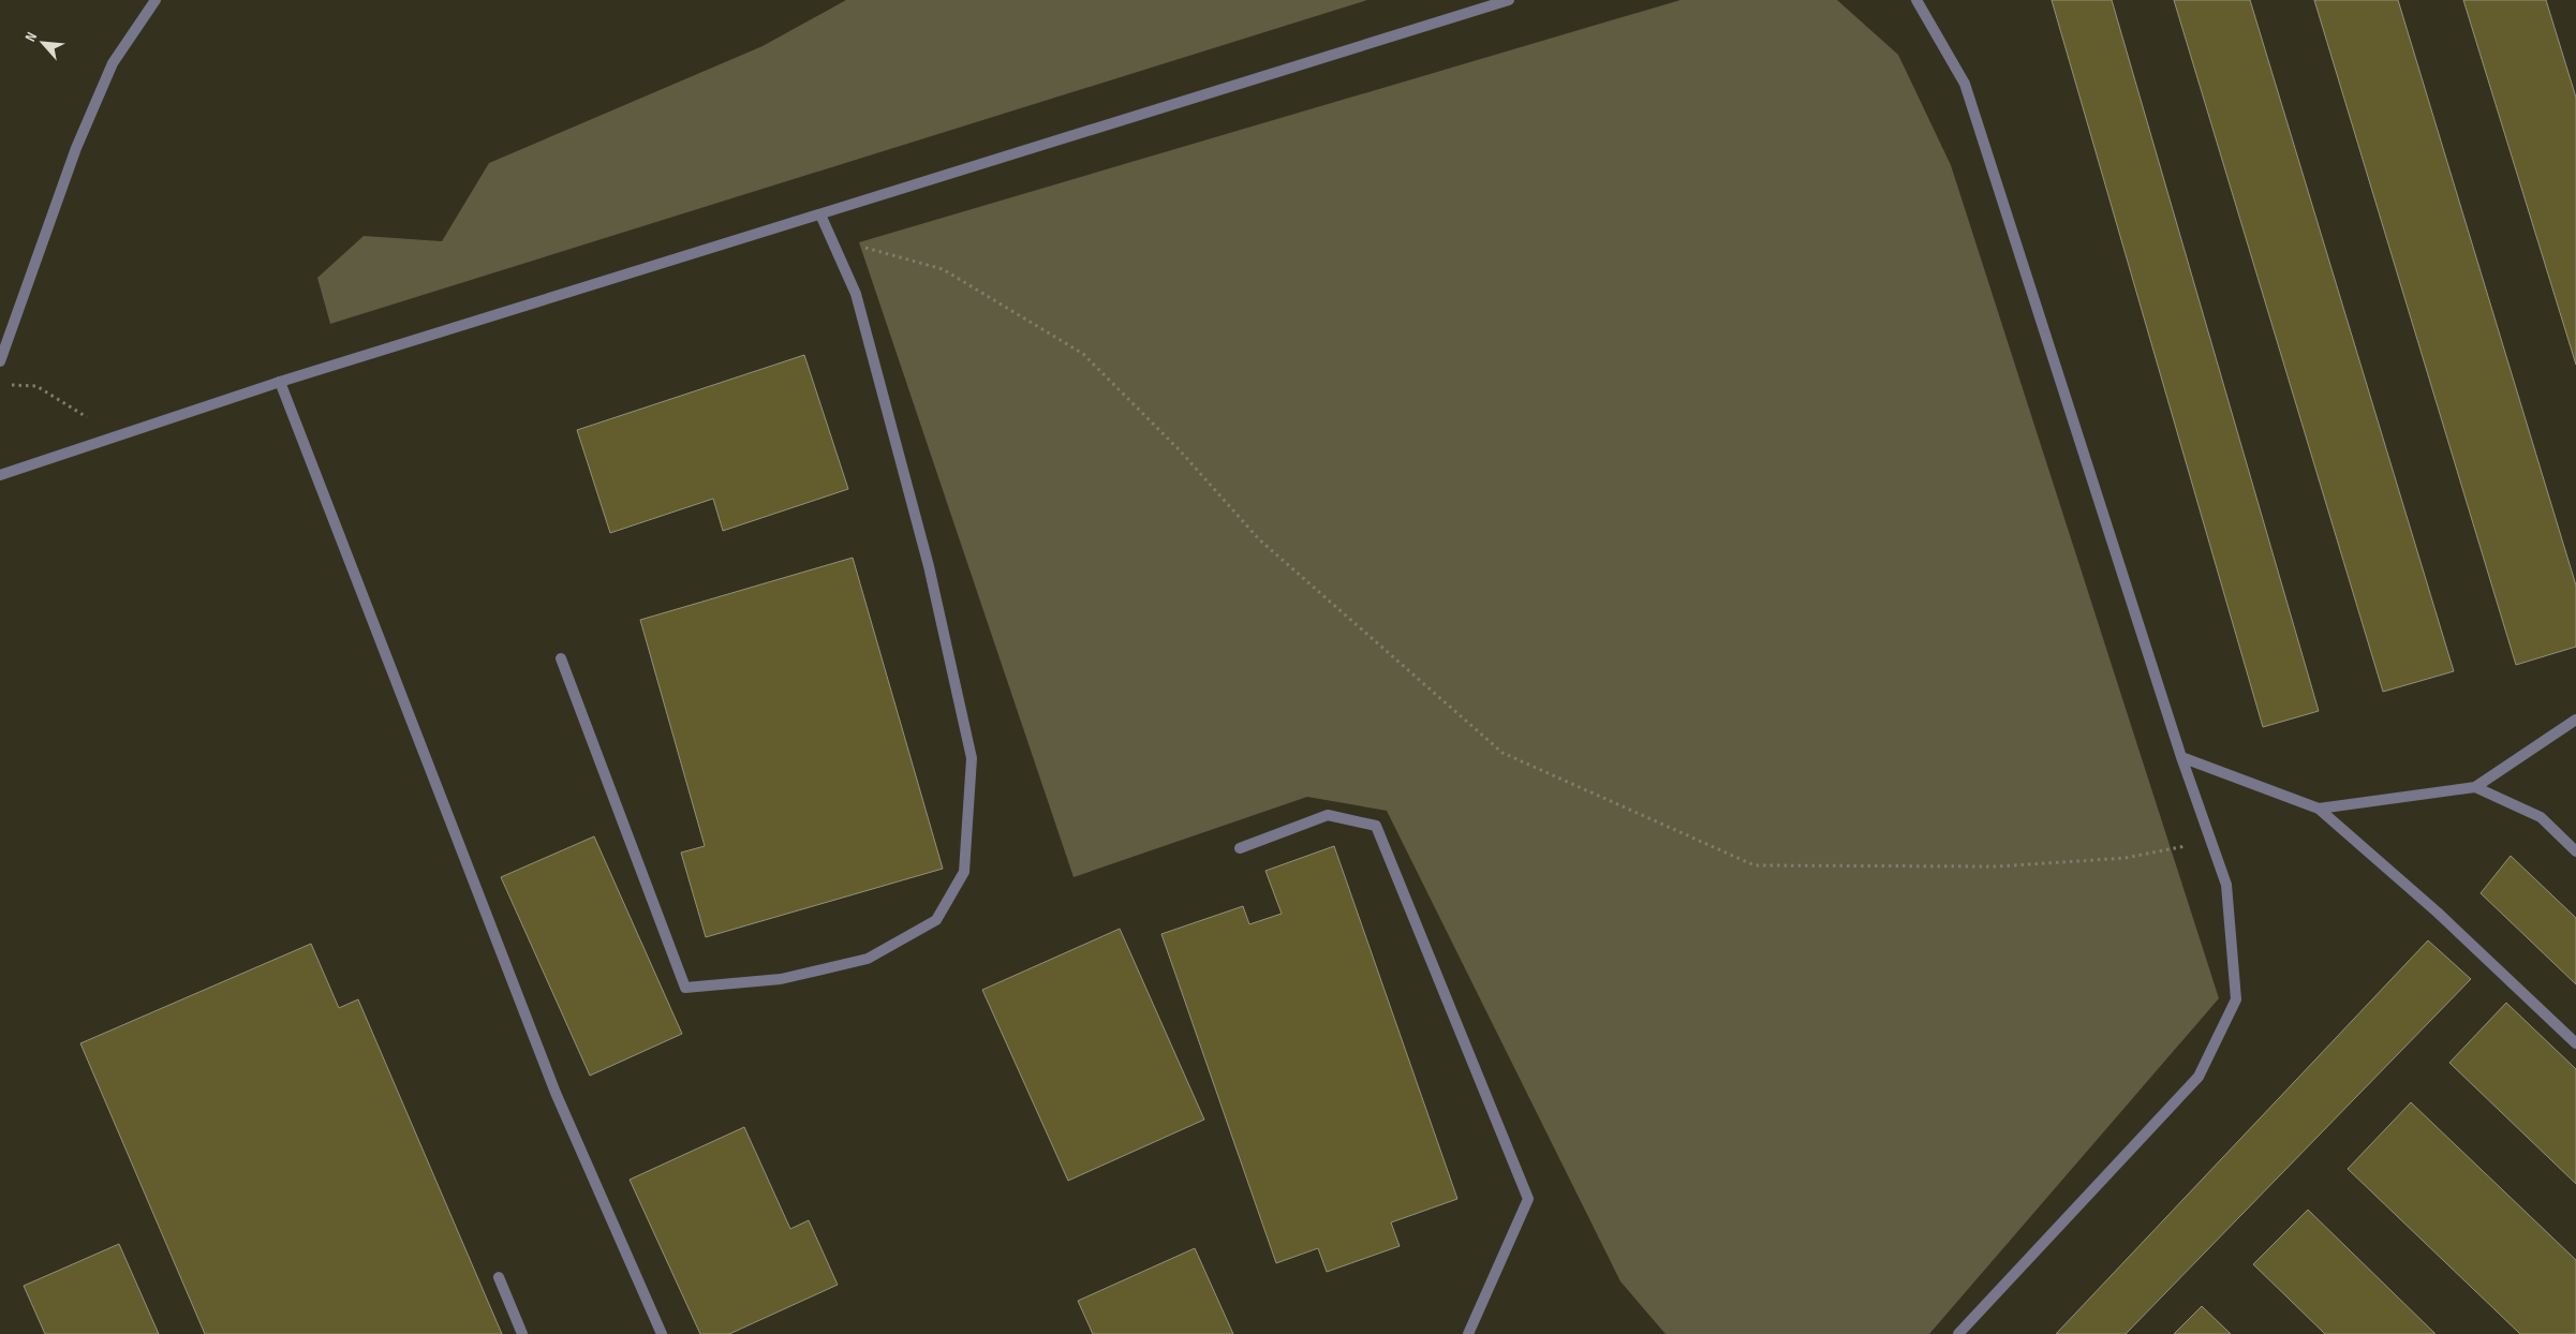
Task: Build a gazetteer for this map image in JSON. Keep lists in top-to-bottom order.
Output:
{
  "north": "top left"
}
